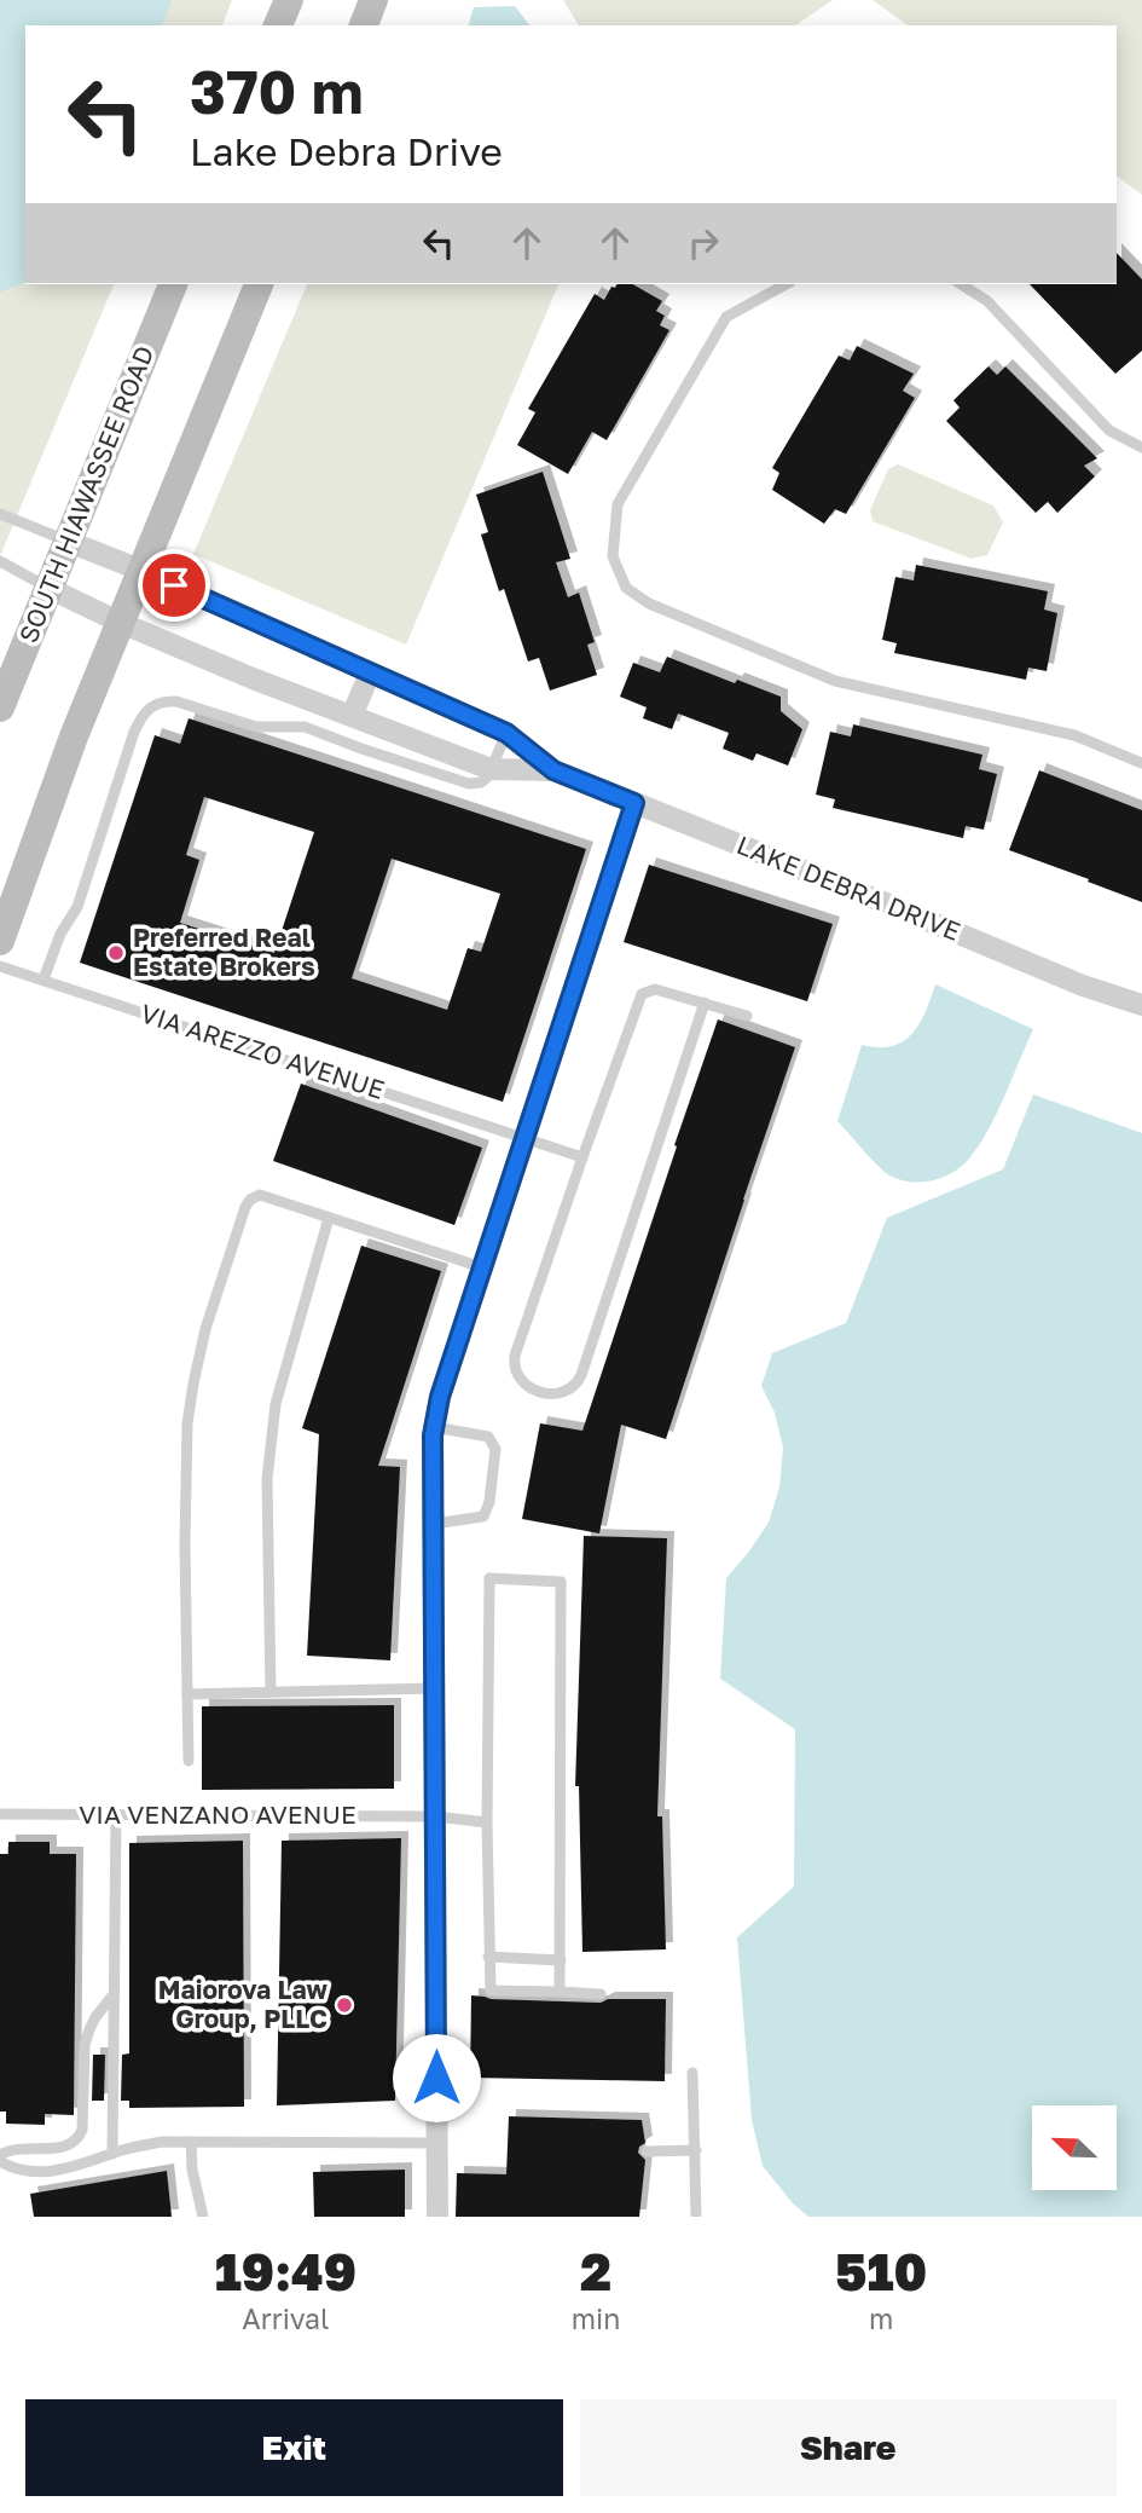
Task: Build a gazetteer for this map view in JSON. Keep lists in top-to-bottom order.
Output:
{
  "streets": {
    "street": ["SOUTH HIAWASSEE ROAD", "LAKE DEBRA DRIVE"],
    "lane": ["VIA AREZZO AVENUE", "VIA VENZANO AVENUE"]
  },
  "crossings": [
    ["SOUTH HIAWASSEE ROAD", "LAKE DEBRA DRIVE"]
  ],
  "places": ["Preferred Real Estate Brokers", "Maiorova Law Group, PLLC"],
  "north": "top left",
  "page": {
    "turn": ["370 m", "Lake Debra Drive"],
    "eta": [
      "19:49",
      "Arrival",
      "2",
      "min",
      "510",
      "m"
    ],
    "buttons": ["Exit", "Share"]
  }
}
